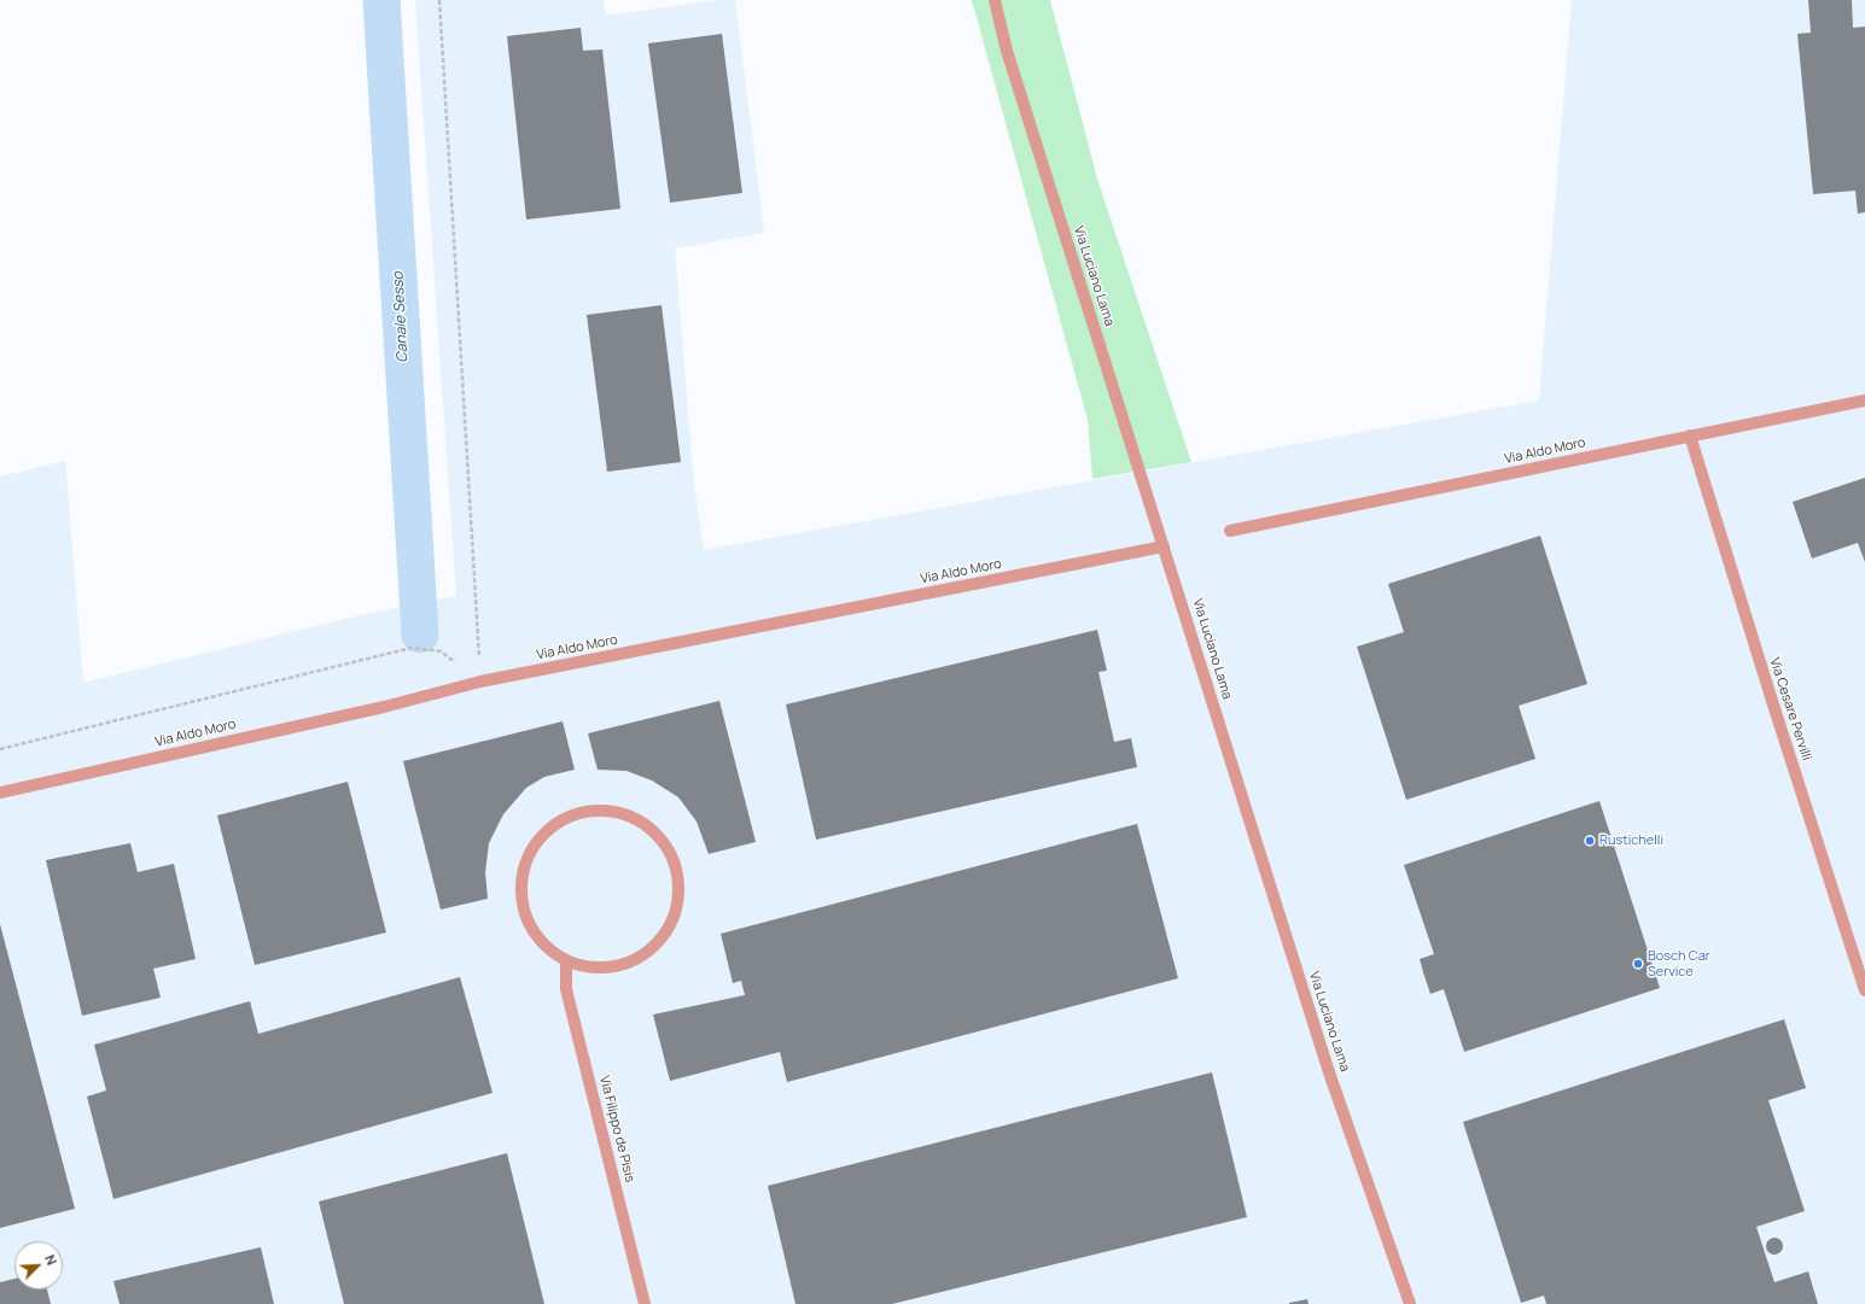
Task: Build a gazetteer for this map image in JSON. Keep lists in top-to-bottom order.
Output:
{
  "streets": {
    "street": [
      "Via Luciano Lama",
      "Via Aldo Moro",
      "Via Cesare Pervilli",
      "Via Filippo de Pisis"
    ]
  },
  "crossings": [
    ["Via Luciano Lama", "Via Aldo Moro"],
    ["Via Aldo Moro", "Via Cesare Pervilli"]
  ],
  "water": ["Canale Sesso"],
  "places": ["Rustichelli", "Bosch Car Service"],
  "north": "top right"
}
